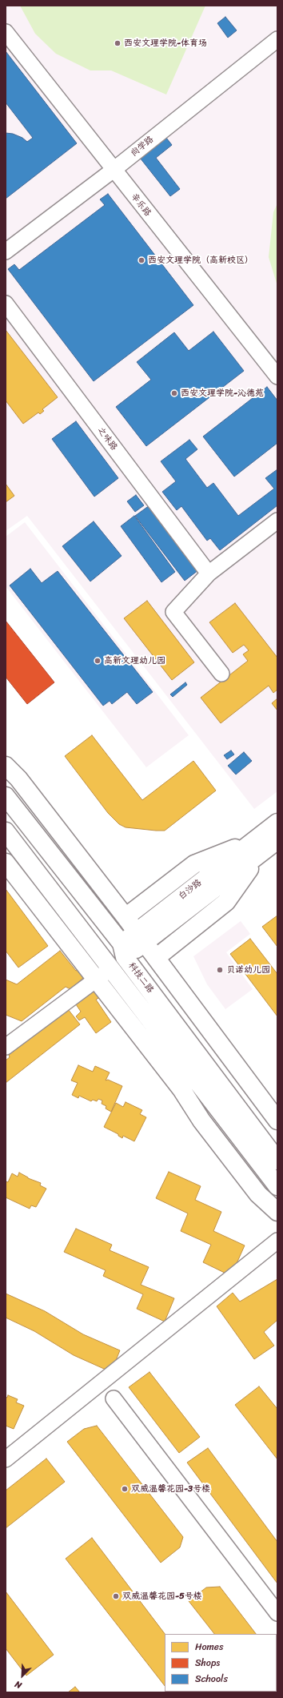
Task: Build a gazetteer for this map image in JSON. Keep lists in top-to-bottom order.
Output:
{
  "streets": {
    "street": [
      "尚学路",
      "辛乐路",
      "之味路",
      "白沙路",
      "科技二路"
    ]
  },
  "crossings": [
    ["尚学路", "辛乐路"],
    ["白沙路", "科技二路"]
  ],
  "places": [
    "西安文理学院-体育场",
    "西安文理学院（高新校区）",
    "西安文理学院-沁德苑",
    "高新文理幼儿园",
    "贝诺幼儿园",
    "双威温馨花园-3号楼",
    "双威温馨花园-5号楼"
  ],
  "legend": ["Homes", "Shops", "Schools"],
  "north": "bottom left"
}
